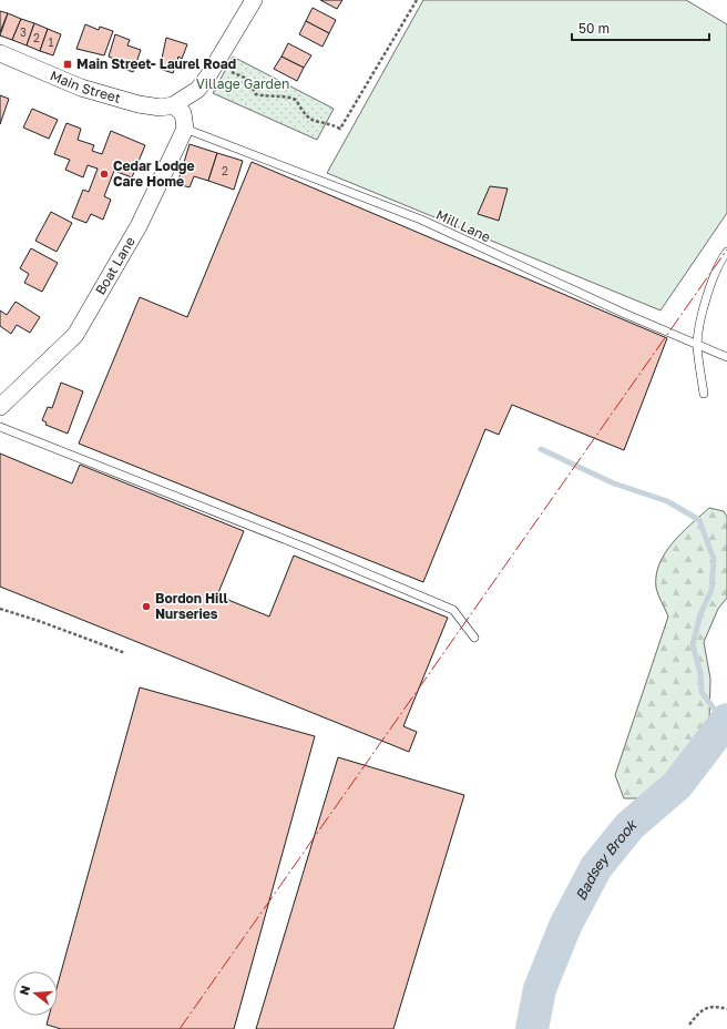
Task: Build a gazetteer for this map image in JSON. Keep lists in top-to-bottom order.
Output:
{
  "streets": {
    "street": ["Main Street", "Boat Lane"],
    "lane": ["Mill Lane"]
  },
  "crossings": [
    ["Mill Lane", "Boat Lane"]
  ],
  "water": ["Badsey Brook"],
  "parks": ["Village Garden"],
  "places": {
    "transit": ["Main Street- Laurel Road"],
    "other": ["Cedar Lodge Care Home", "Bordon Hill Nurseries"]
  },
  "house_numbers": [
    "3",
    "2",
    "1",
    "2"
  ],
  "scale_bar": "50 m",
  "north": "left"
}
